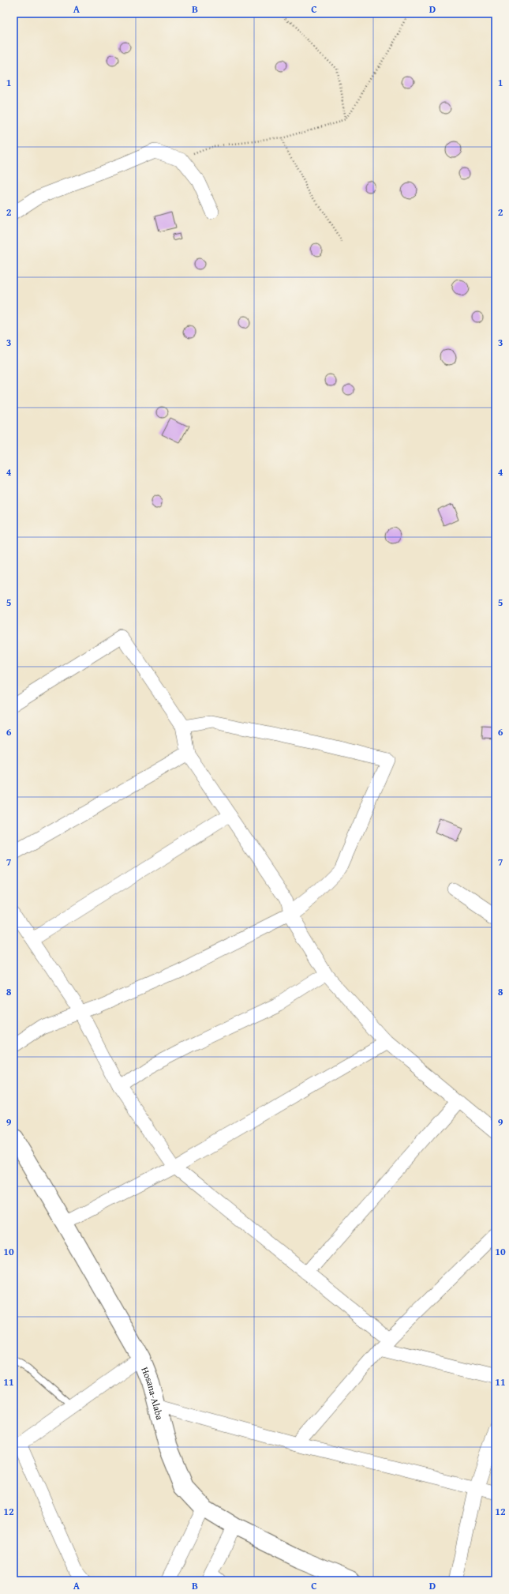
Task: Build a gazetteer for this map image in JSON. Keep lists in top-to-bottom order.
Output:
{
  "streets": {
    "main road": ["Hosana-Alaba"]
  },
  "grid": {
    "columns": [
      "A",
      "B",
      "C",
      "D"
    ],
    "rows": [
      "1",
      "2",
      "3",
      "4",
      "5",
      "6",
      "7",
      "8",
      "9",
      "10",
      "11",
      "12"
    ]
  }
}
